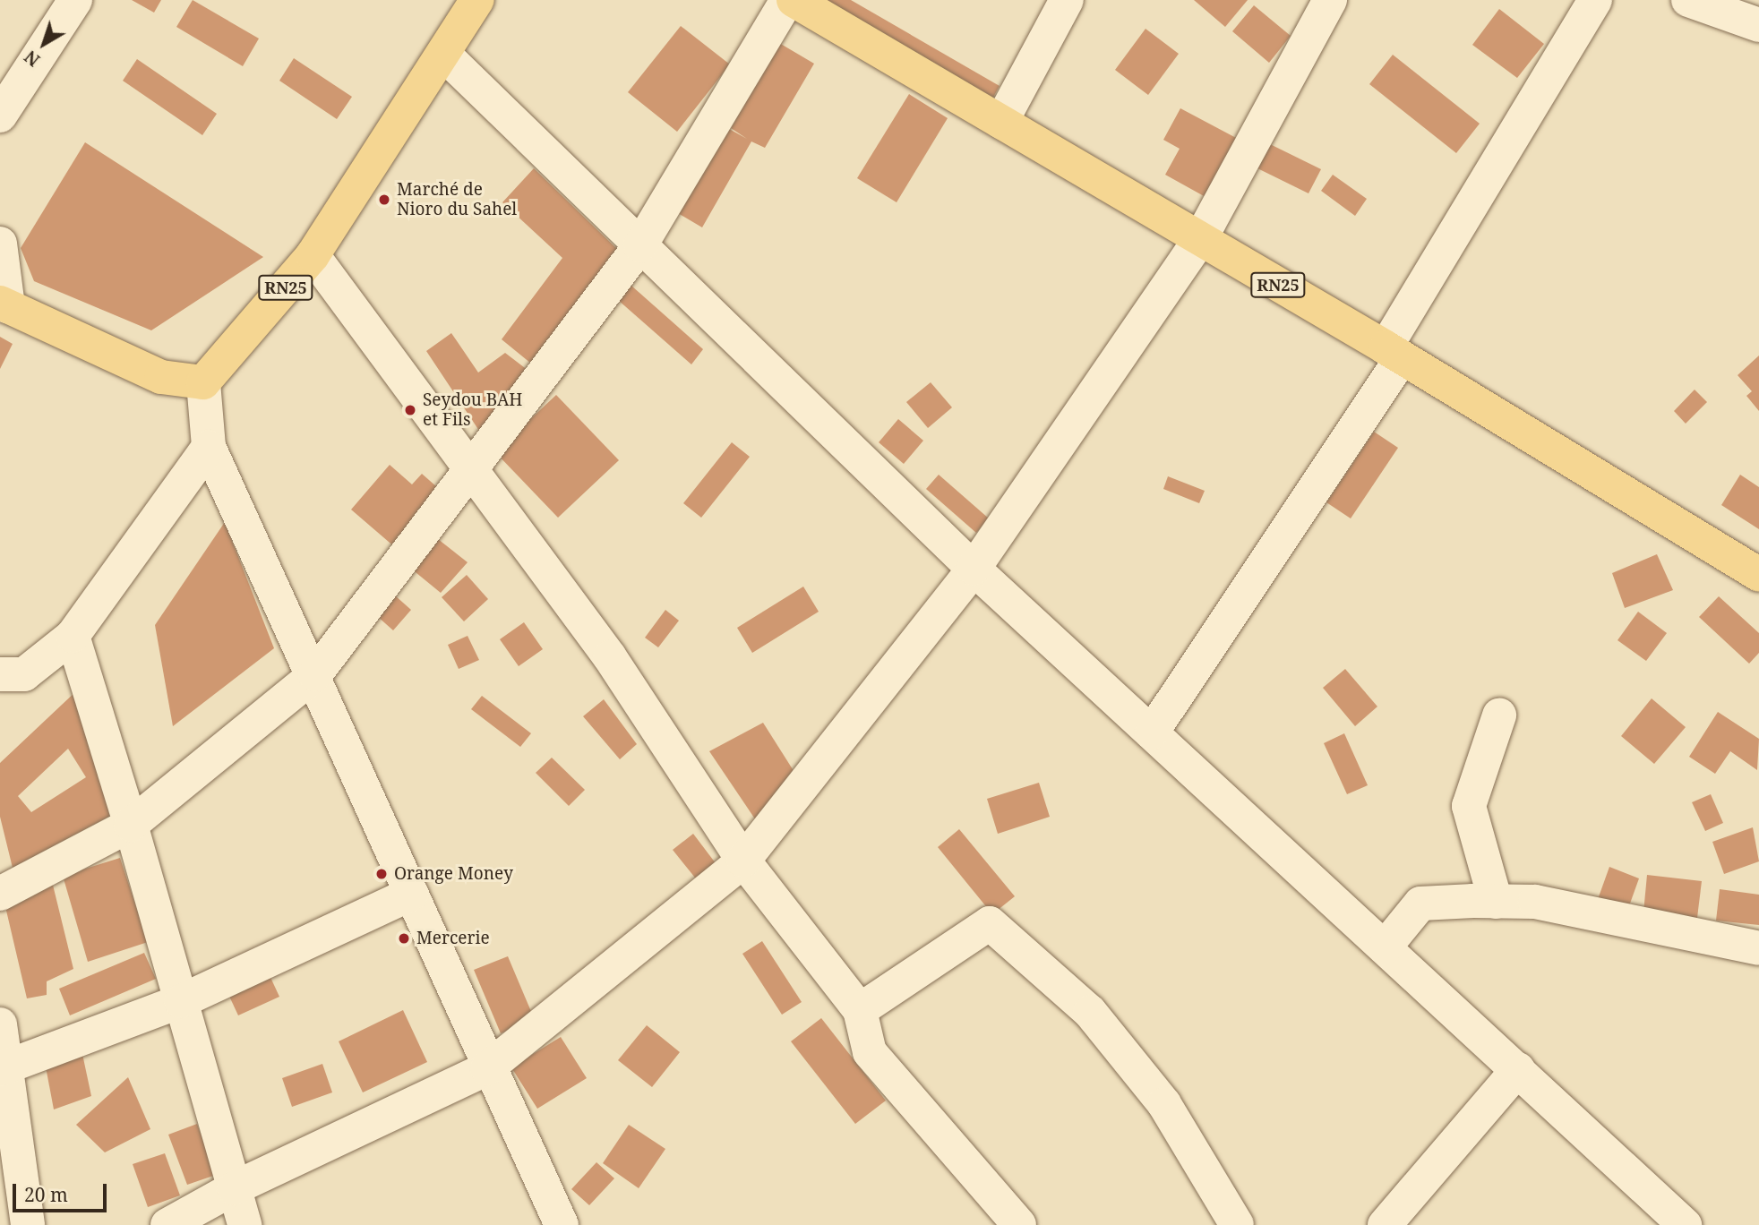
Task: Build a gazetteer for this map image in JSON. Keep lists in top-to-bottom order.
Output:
{
  "streets": {
    "main road": ["RN25"]
  },
  "places": [
    "Marché de Nioro du Sahel",
    "Seydou BAH et Fils",
    "Orange Money",
    "Mercerie"
  ],
  "scale_bar": "20 m",
  "north": "bottom left"
}
